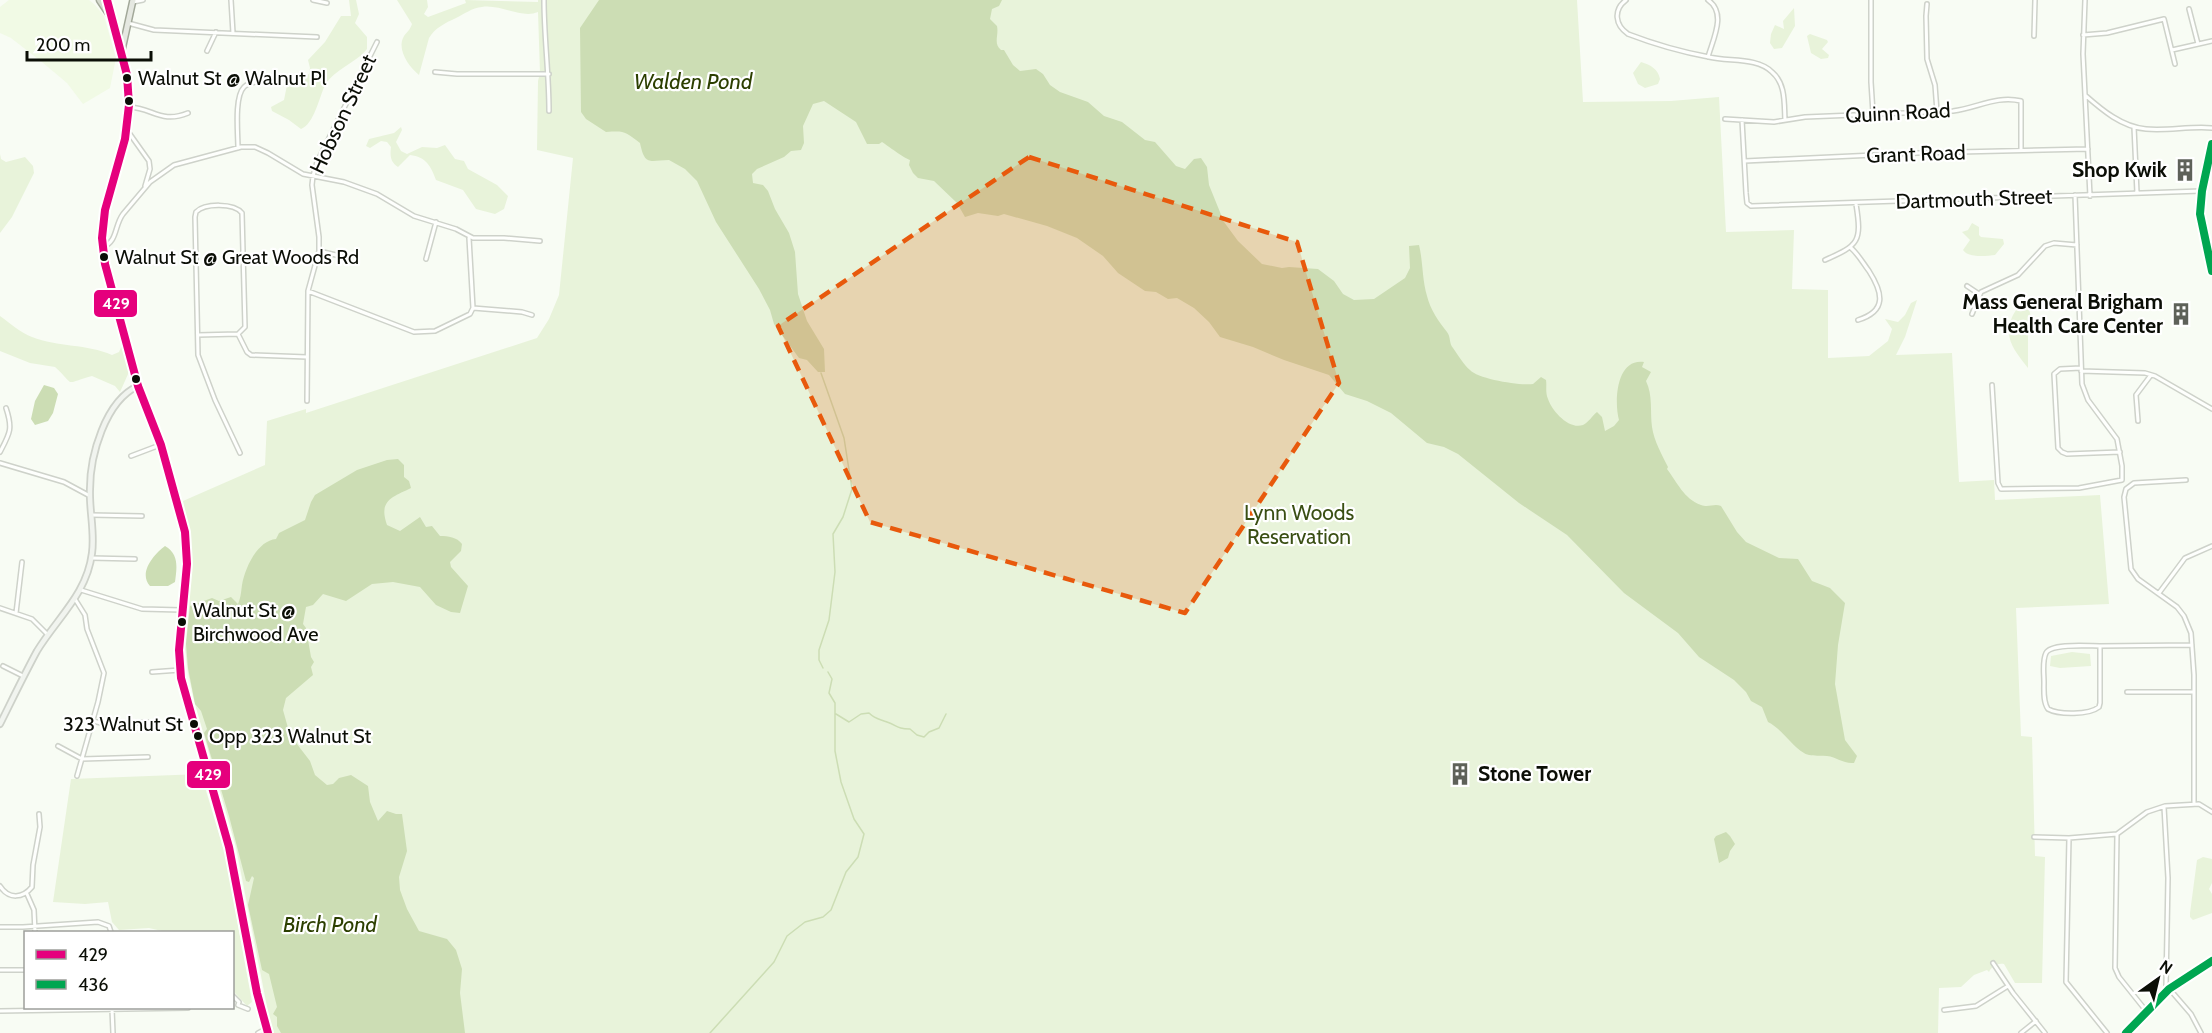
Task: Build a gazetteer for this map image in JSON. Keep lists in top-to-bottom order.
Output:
{
  "streets": {
    "street": [
      "Quinn Road",
      "Hobson Street",
      "Grant Road",
      "Dartmouth Street"
    ]
  },
  "crossings": [
    ["Quinn Road", "Grant Road"],
    ["Grant Road", "Dartmouth Street"]
  ],
  "water": ["Walden Pond", "Birch Pond"],
  "parks": ["Lynn Woods Reservation"],
  "places": {
    "other": [
      "Walnut St @ Walnut Pl",
      "Walnut St @ Great Woods Rd",
      "Walnut St @ Birchwood Ave",
      "323 Walnut St",
      "Opp 323 Walnut St"
    ],
    "building": ["Shop Kwik", "Mass General Brigham Health Care Center", "Stone Tower"]
  },
  "lines": ["transit line 429", "transit line 436"],
  "legend": ["429", "436"],
  "scale_bar": "200 m",
  "north": "top right"
}
